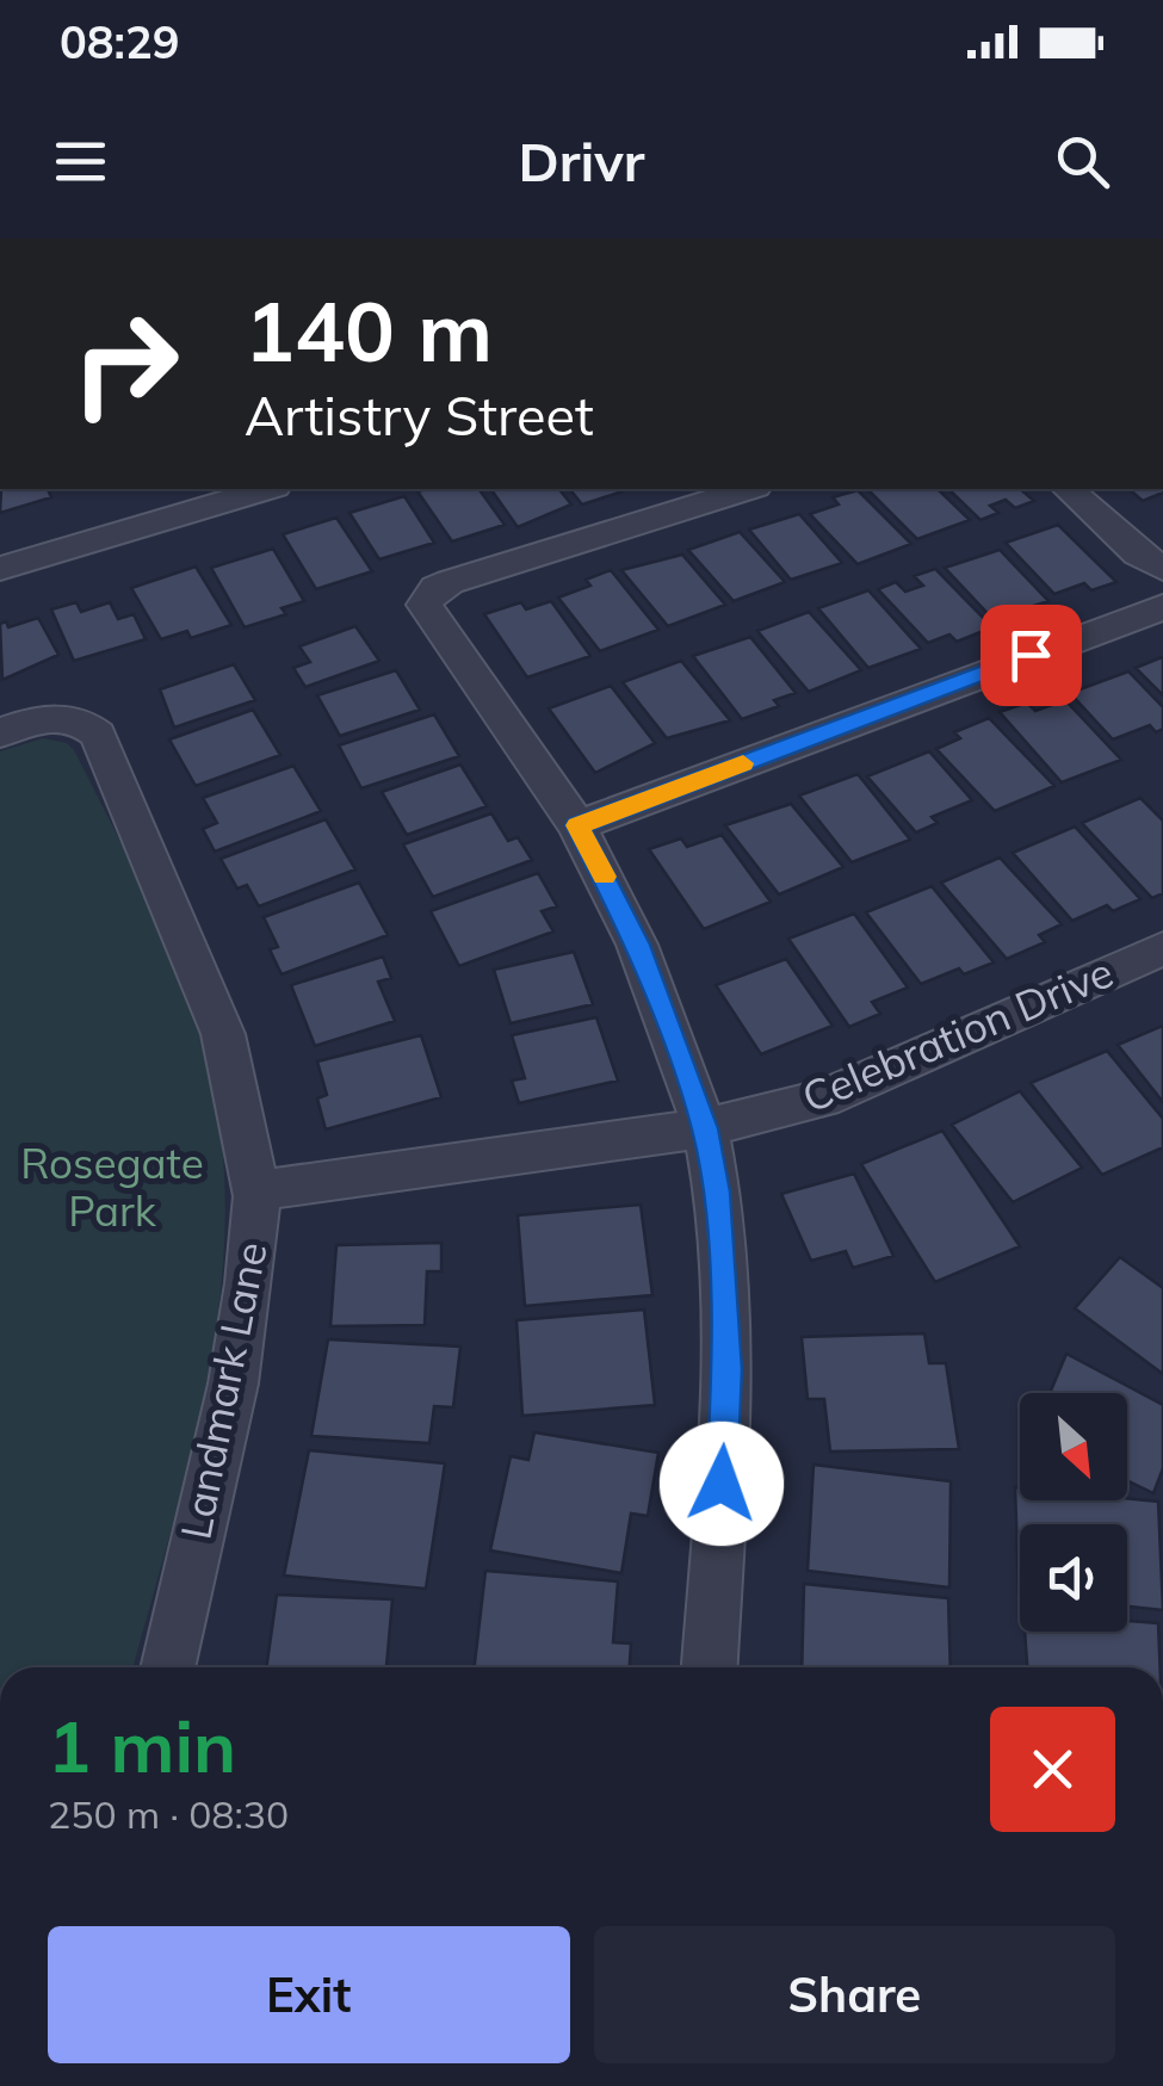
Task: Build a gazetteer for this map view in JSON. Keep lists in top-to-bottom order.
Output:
{
  "streets": {
    "street": ["Celebration Drive", "Landmark Lane"]
  },
  "crossings": [
    ["Celebration Drive", "Landmark Lane"]
  ],
  "parks": ["Rosegate Park"],
  "north": "bottom right",
  "page": {
    "status": "08:29",
    "header": "Drivr",
    "turn": ["140 m", "Artistry Street"],
    "heading": ["1 min", "250 m · 08:30"],
    "buttons": ["Exit", "Share"]
  }
}
